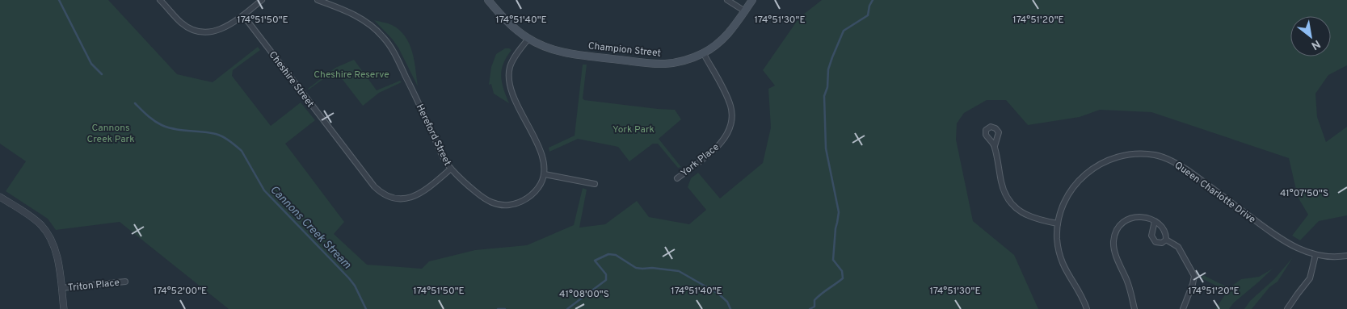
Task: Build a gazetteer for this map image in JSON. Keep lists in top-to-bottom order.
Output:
{
  "streets": {
    "main road": ["Champion Street"],
    "street": [
      "Cheshire Street",
      "Hereford Street",
      "York Place",
      "Queen Charlotte Drive",
      "Triton Place"
    ]
  },
  "crossings": [
    ["Champion Street", "York Place"],
    ["Cheshire Street", "Hereford Street"]
  ],
  "water": ["Cannons Creek Stream"],
  "parks": ["Cheshire Reserve", "Cannons Creek Park", "York Park"],
  "north": "bottom right",
  "coordinates": [
    "174°51'50\"E",
    "174°51'40\"E",
    "174°51'30\"E",
    "174°51'20\"E",
    "41°07'50\"S",
    "174°52'00\"E",
    "41°08'00\"S"
  ]
}
